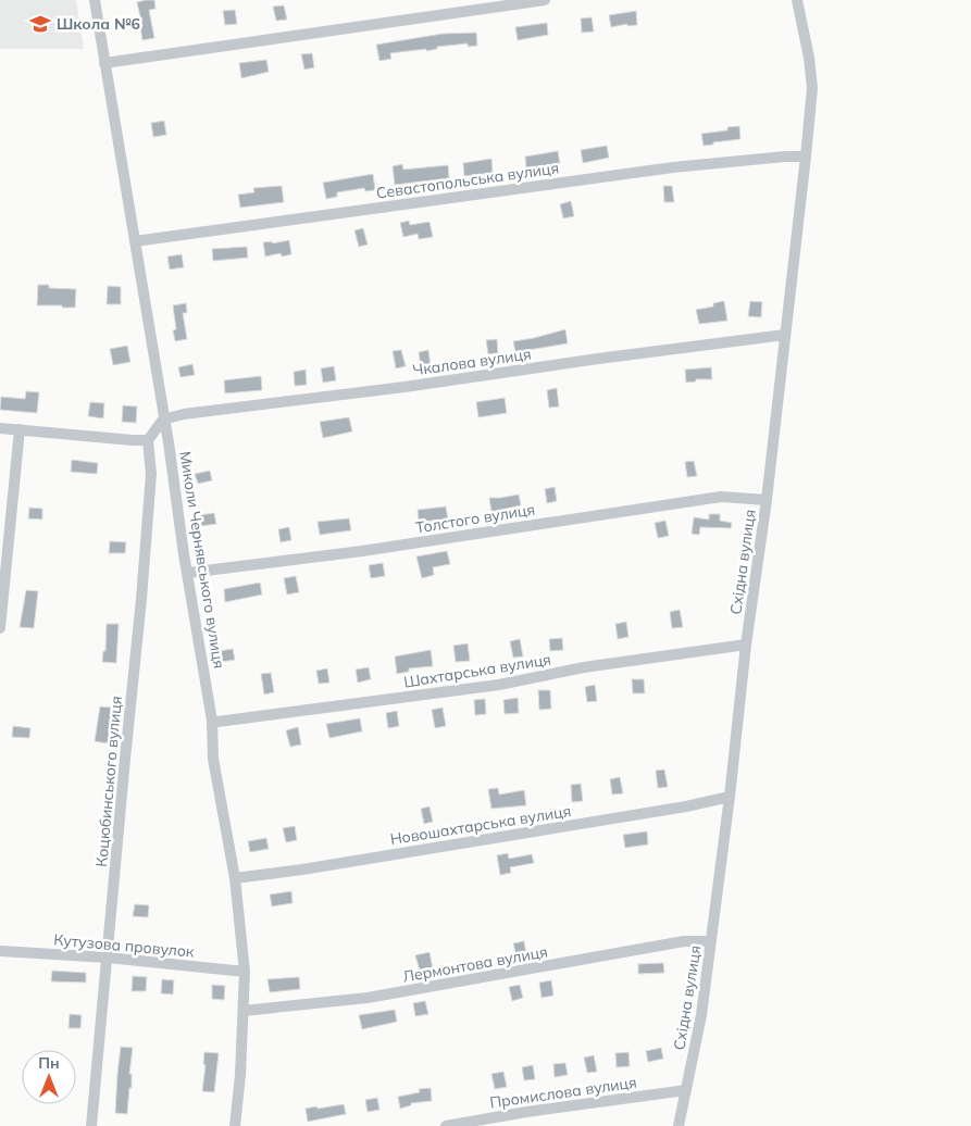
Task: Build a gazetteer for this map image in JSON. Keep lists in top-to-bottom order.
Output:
{
  "streets": {
    "street": [
      "Севастопольська вулиця",
      "Чкалова вулиця",
      "Толстого вулиця",
      "Миколи Чернявського вулиця",
      "Східна вулиця",
      "Шахтарська вулиця",
      "Коцюбинського вулиця",
      "Новошахтарська вулиця",
      "Кутузова провулок",
      "Лермонтова вулиця",
      "Промислова вулиця"
    ]
  },
  "crossings": [
    ["Севастопольська вулиця", "Миколи Чернявського вулиця"],
    ["Севастопольська вулиця", "Східна вулиця"],
    ["Чкалова вулиця", "Миколи Чернявського вулиця"],
    ["Чкалова вулиця", "Східна вулиця"],
    ["Толстого вулиця", "Миколи Чернявського вулиця"],
    ["Толстого вулиця", "Східна вулиця"],
    ["Миколи Чернявського вулиця", "Шахтарська вулиця"],
    ["Миколи Чернявського вулиця", "Новошахтарська вулиця"],
    ["Миколи Чернявського вулиця", "Кутузова провулок"],
    ["Миколи Чернявського вулиця", "Лермонтова вулиця"],
    ["Східна вулиця", "Шахтарська вулиця"],
    ["Східна вулиця", "Новошахтарська вулиця"],
    ["Східна вулиця", "Лермонтова вулиця"],
    ["Східна вулиця", "Промислова вулиця"],
    ["Коцюбинського вулиця", "Кутузова провулок"]
  ],
  "places": {
    "school or university": ["Школа №6"]
  },
  "north": "top"
}
